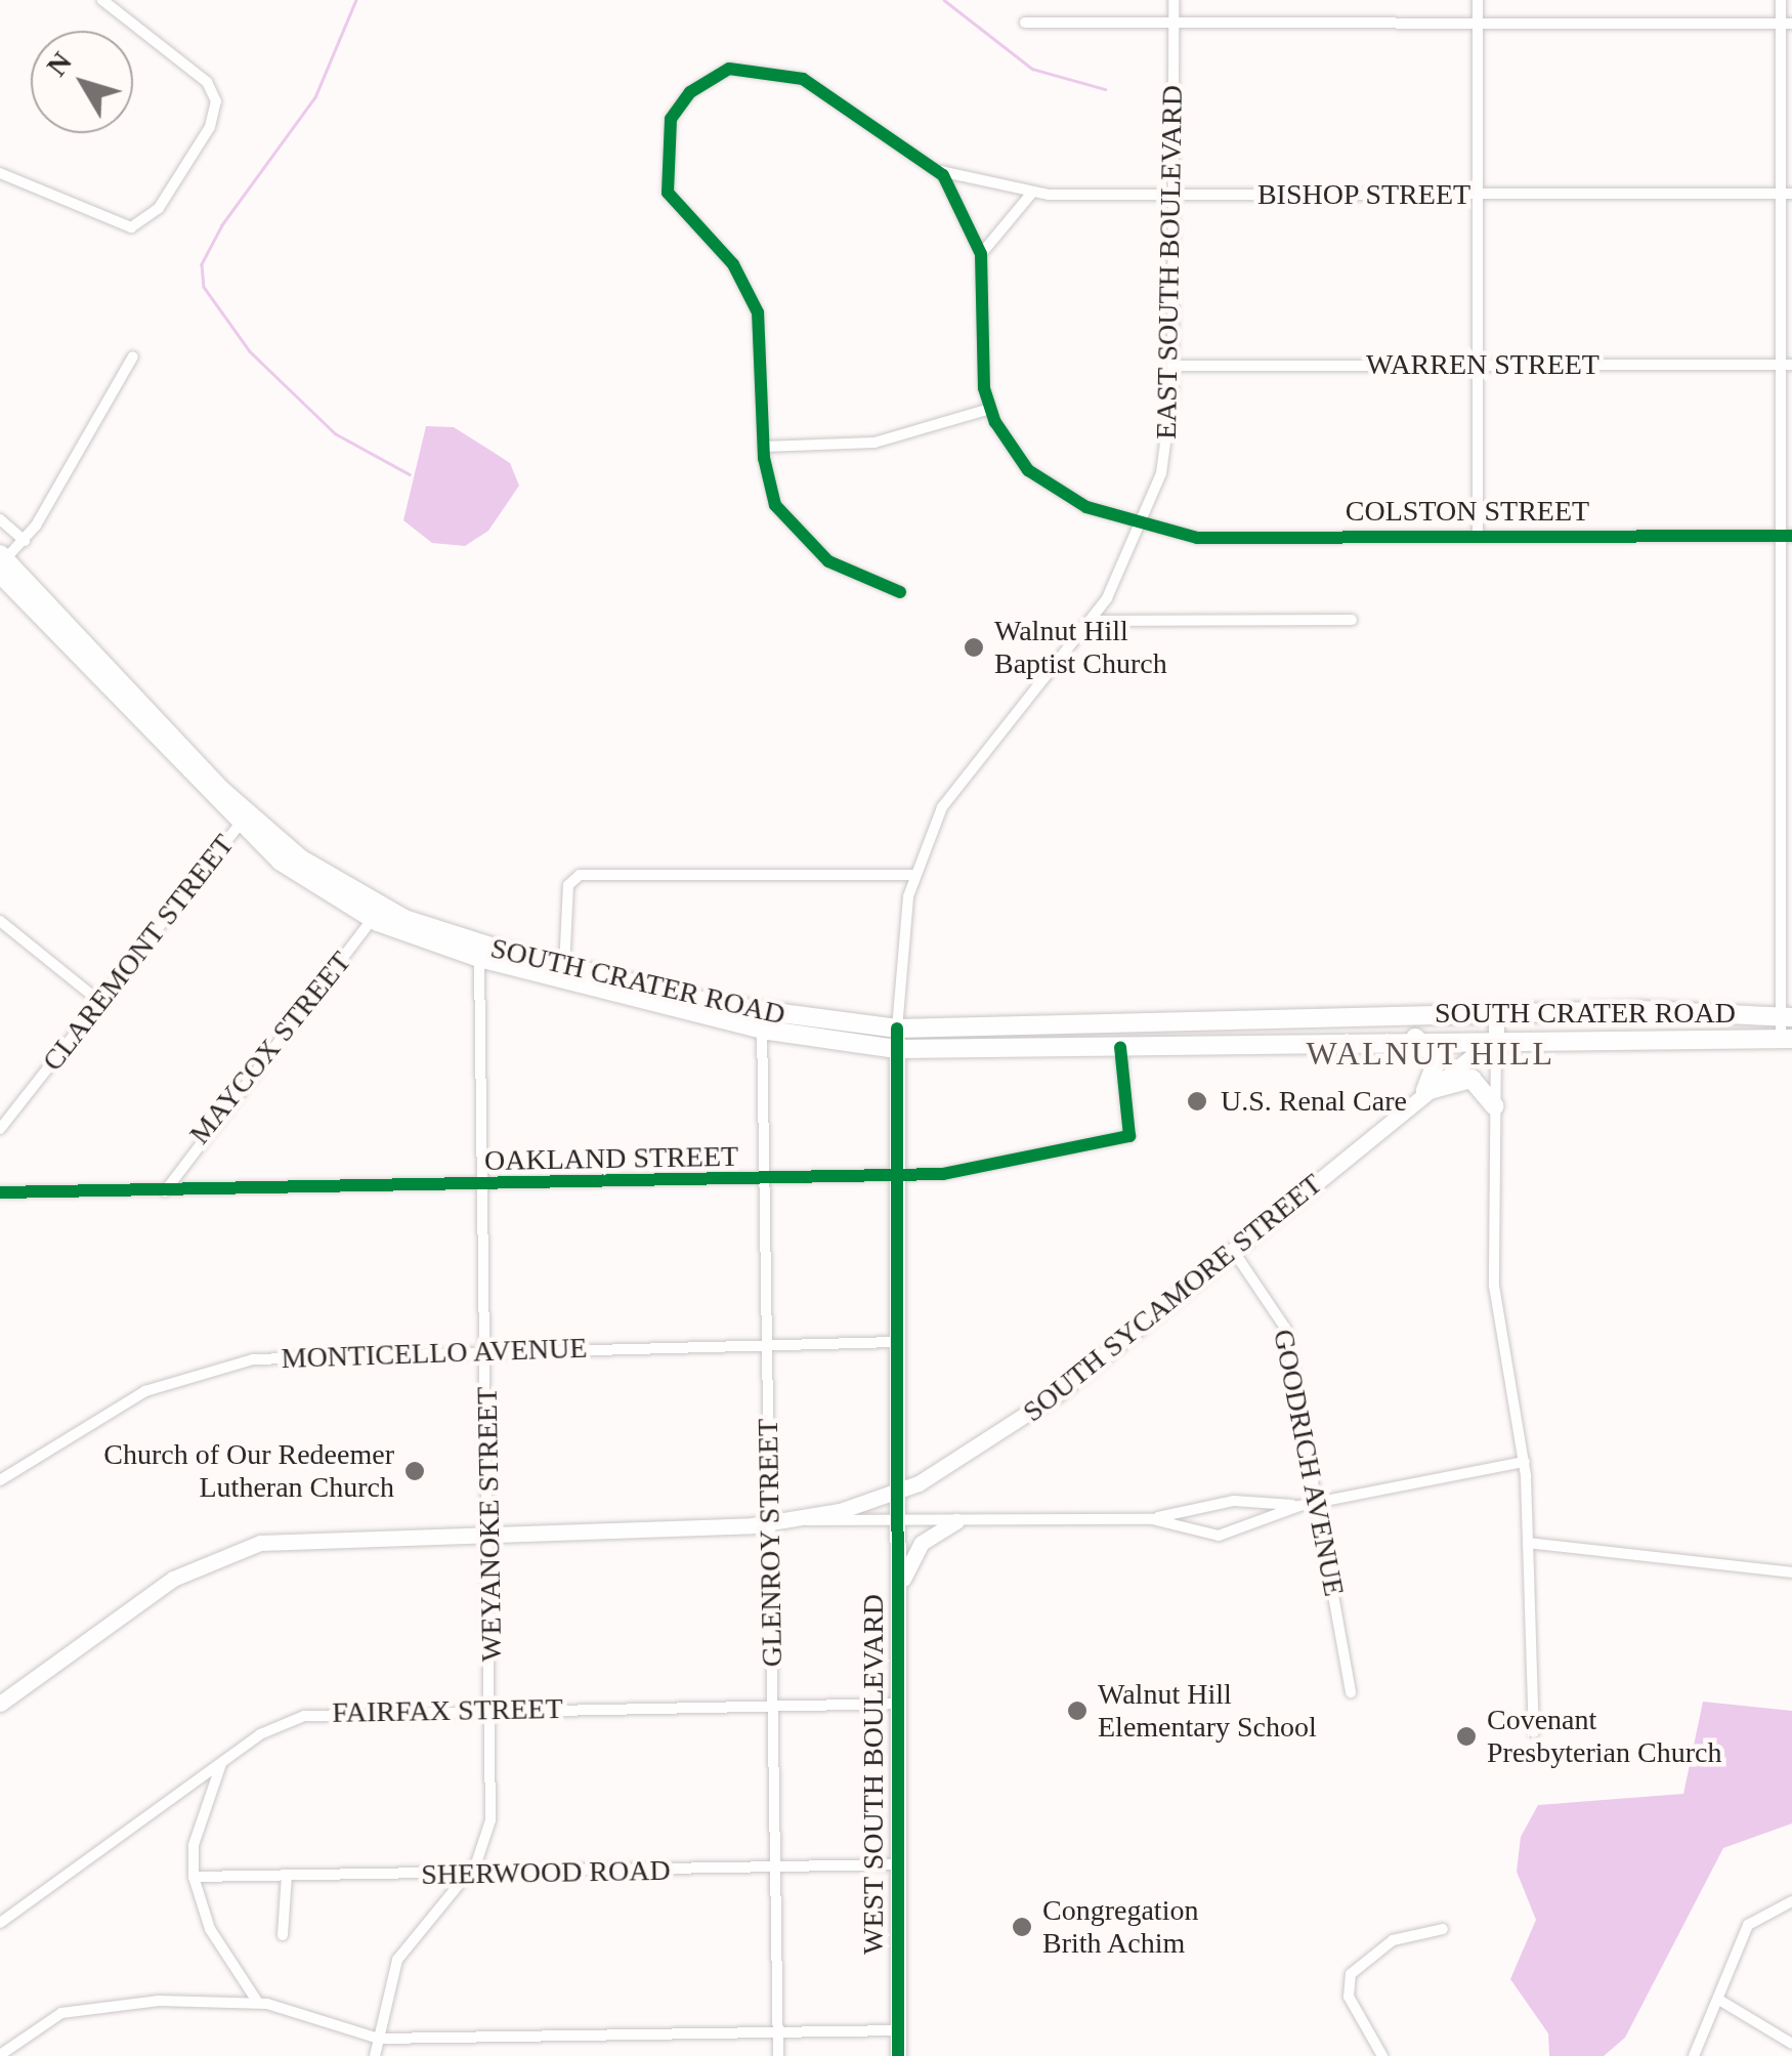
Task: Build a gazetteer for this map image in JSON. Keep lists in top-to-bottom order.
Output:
{
  "streets": {
    "main road": [
      "EAST SOUTH BOULEVARD",
      "SOUTH CRATER ROAD",
      "SOUTH SYCAMORE STREET",
      "WEST SOUTH BOULEVARD"
    ],
    "street": [
      "BISHOP STREET",
      "WARREN STREET",
      "COLSTON STREET",
      "CLAREMONT STREET",
      "MAYCOX STREET",
      "OAKLAND STREET",
      "MONTICELLO AVENUE",
      "GOODRICH AVENUE",
      "WEYANOKE STREET",
      "GLENROY STREET",
      "FAIRFAX STREET",
      "SHERWOOD ROAD"
    ]
  },
  "crossings": [
    ["BISHOP STREET", "EAST SOUTH BOULEVARD"],
    ["EAST SOUTH BOULEVARD", "WARREN STREET"],
    ["EAST SOUTH BOULEVARD", "COLSTON STREET"],
    ["EAST SOUTH BOULEVARD", "SOUTH CRATER ROAD"],
    ["EAST SOUTH BOULEVARD", "OAKLAND STREET"],
    ["EAST SOUTH BOULEVARD", "SOUTH SYCAMORE STREET"],
    ["EAST SOUTH BOULEVARD", "MONTICELLO AVENUE"],
    ["EAST SOUTH BOULEVARD", "WEST SOUTH BOULEVARD"],
    ["CLAREMONT STREET", "SOUTH CRATER ROAD"],
    ["SOUTH CRATER ROAD", "MAYCOX STREET"],
    ["SOUTH CRATER ROAD", "OAKLAND STREET"],
    ["SOUTH CRATER ROAD", "SOUTH SYCAMORE STREET"],
    ["SOUTH CRATER ROAD", "WEYANOKE STREET"],
    ["SOUTH CRATER ROAD", "GLENROY STREET"],
    ["MAYCOX STREET", "OAKLAND STREET"],
    ["OAKLAND STREET", "WEYANOKE STREET"],
    ["OAKLAND STREET", "GLENROY STREET"],
    ["SOUTH SYCAMORE STREET", "GOODRICH AVENUE"],
    ["SOUTH SYCAMORE STREET", "WEYANOKE STREET"],
    ["SOUTH SYCAMORE STREET", "GLENROY STREET"],
    ["SOUTH SYCAMORE STREET", "WEST SOUTH BOULEVARD"],
    ["MONTICELLO AVENUE", "WEYANOKE STREET"],
    ["MONTICELLO AVENUE", "GLENROY STREET"],
    ["WEYANOKE STREET", "FAIRFAX STREET"],
    ["WEYANOKE STREET", "SHERWOOD ROAD"],
    ["GLENROY STREET", "FAIRFAX STREET"],
    ["GLENROY STREET", "SHERWOOD ROAD"],
    ["FAIRFAX STREET", "WEST SOUTH BOULEVARD"],
    ["WEST SOUTH BOULEVARD", "SHERWOOD ROAD"]
  ],
  "districts": ["WALNUT HILL"],
  "places": [
    "Walnut Hill Baptist Church",
    "U.S. Renal Care",
    "Church of Our Redeemer Lutheran Church",
    "Walnut Hill Elementary School",
    "Covenant Presbyterian Church",
    "Congregation Brith Achim"
  ],
  "north": "top left"
}
